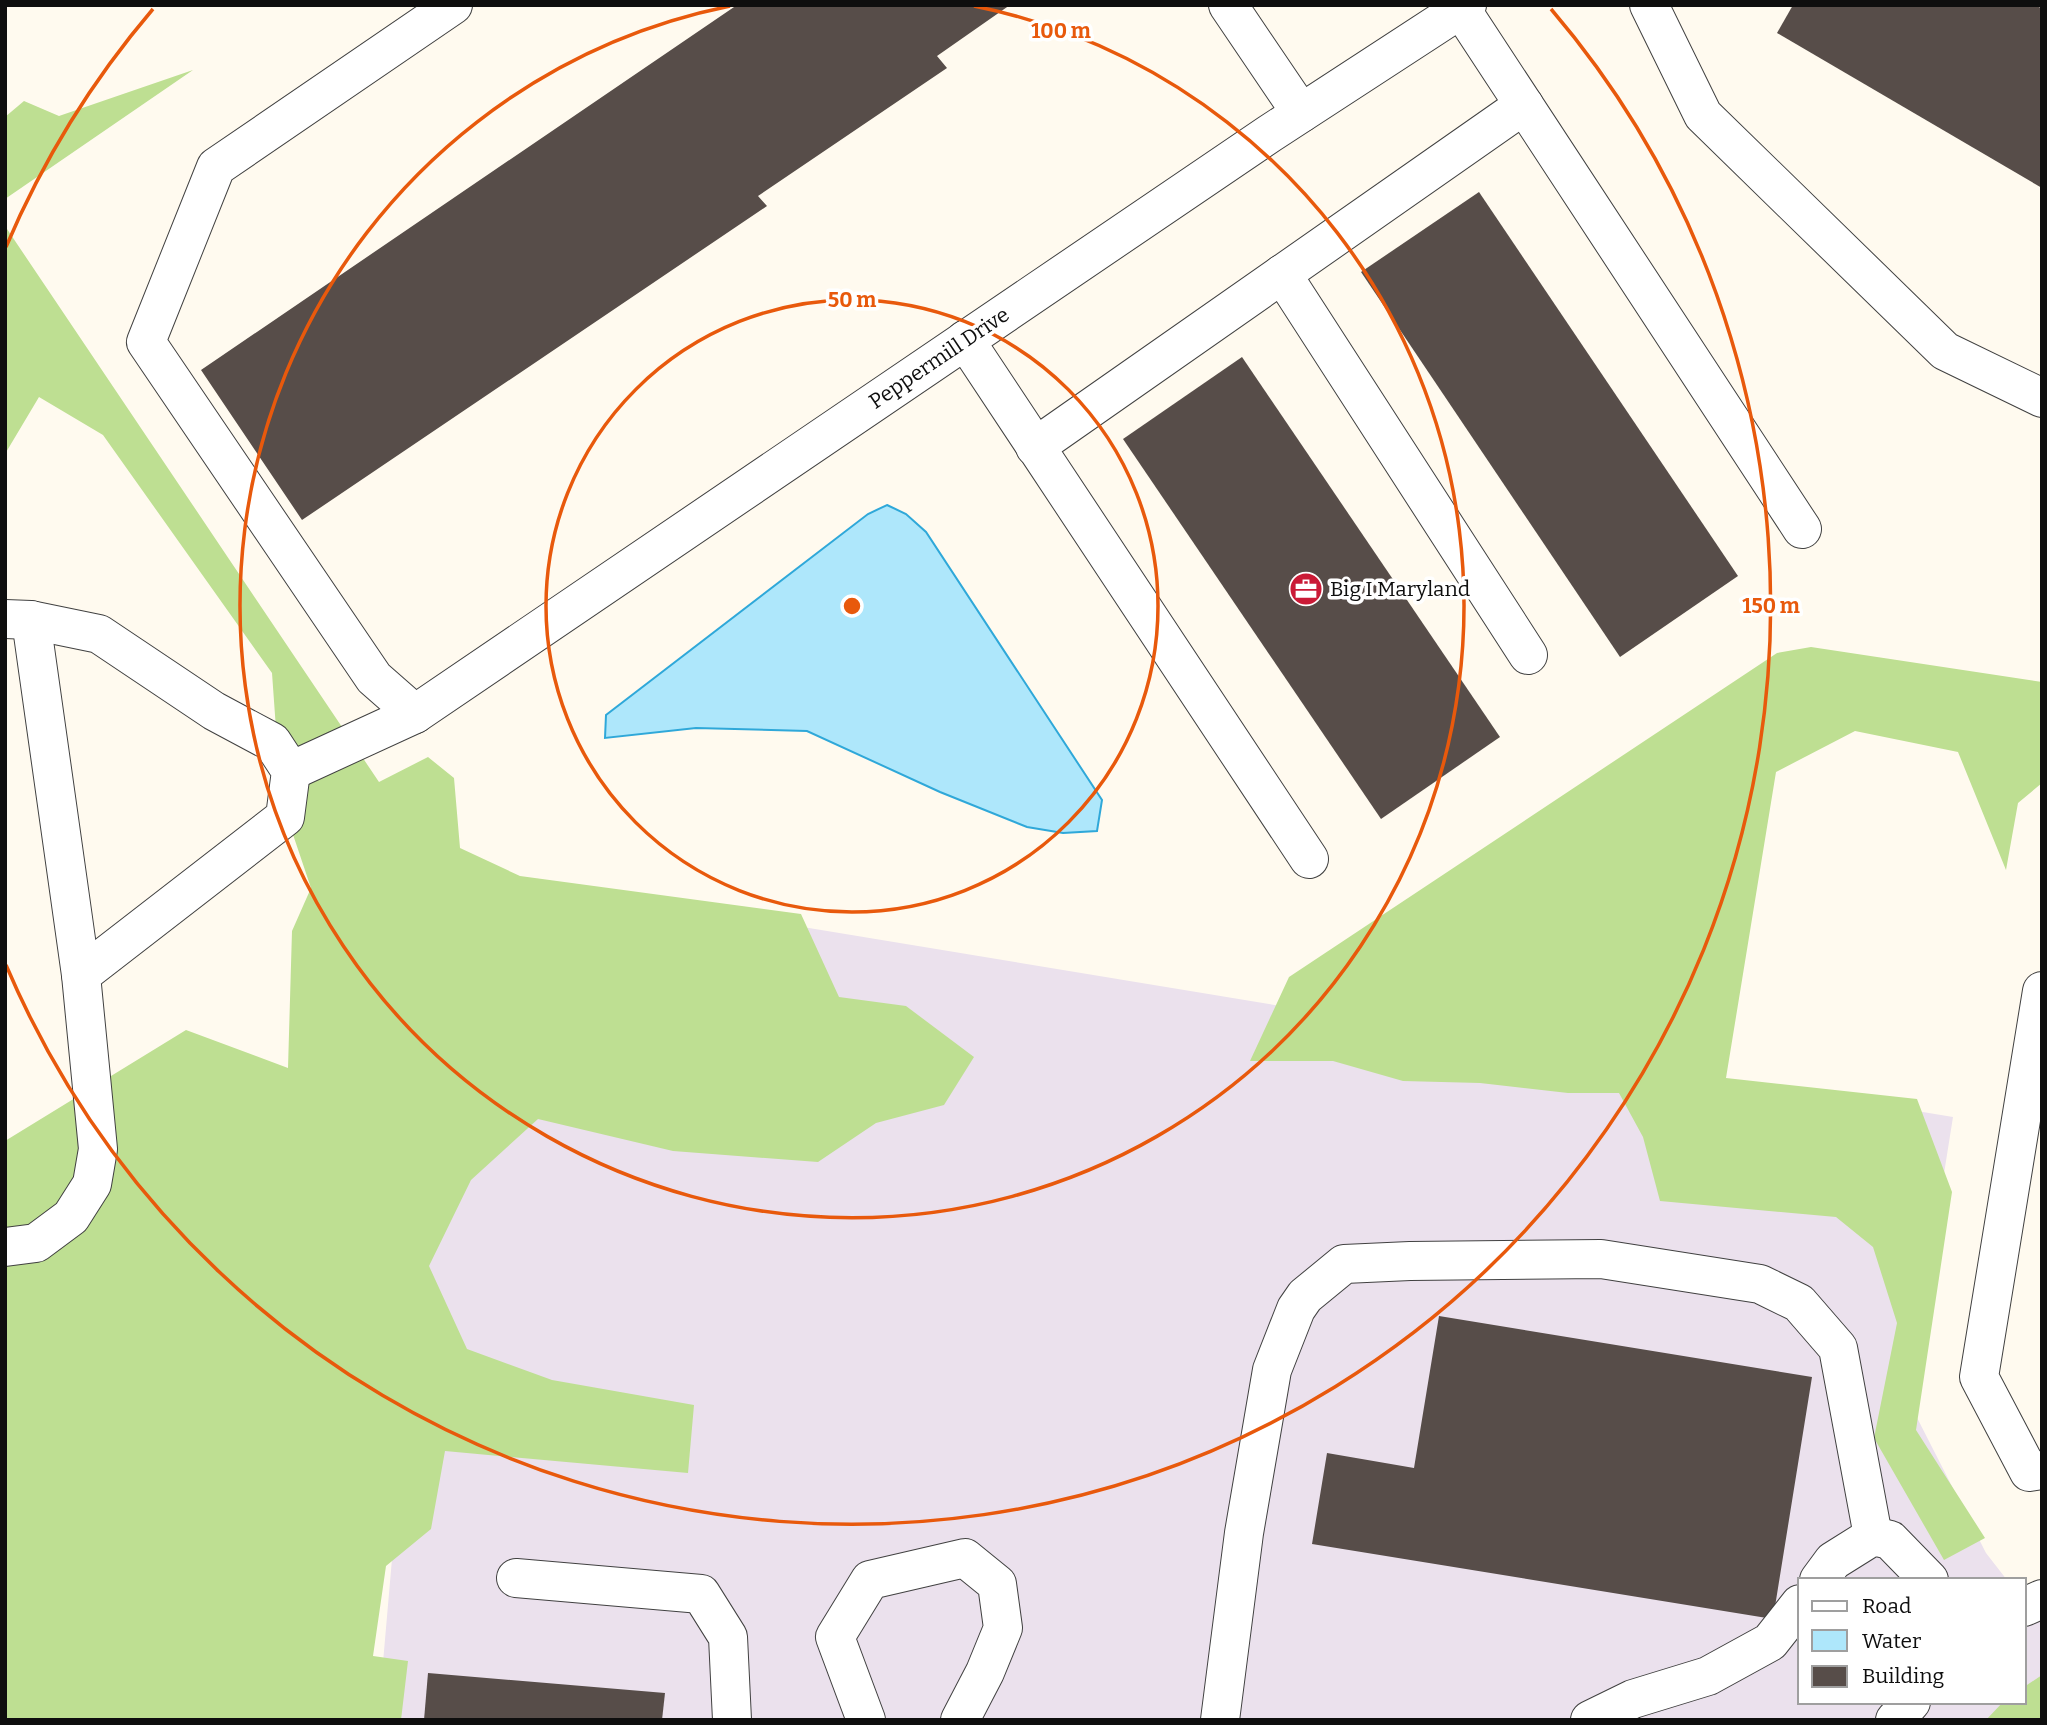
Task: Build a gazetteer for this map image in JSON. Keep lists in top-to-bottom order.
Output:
{
  "streets": {
    "street": ["Peppermill Drive"]
  },
  "places": {
    "office": ["Big I Maryland"]
  },
  "legend": ["Road", "Water", "Building"],
  "rings": ["100 m", "50 m", "150 m"]
}
